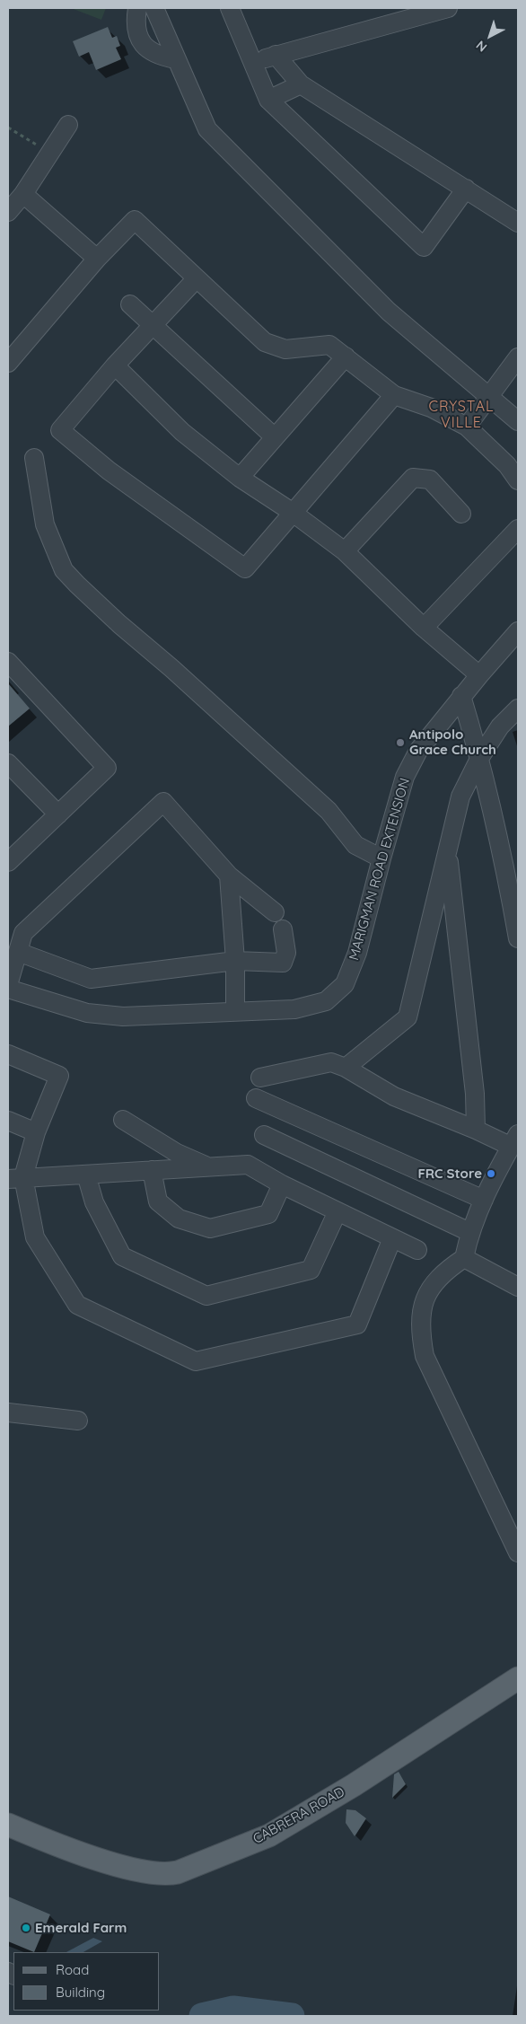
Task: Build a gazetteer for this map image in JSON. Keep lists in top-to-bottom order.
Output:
{
  "streets": {
    "main road": ["CABRERA ROAD"],
    "street": ["MARIGMAN ROAD EXTENSION"]
  },
  "districts": ["CRYSTAL VILLE"],
  "places": ["Antipolo Grace Church", "FRC Store", "Emerald Farm"],
  "legend": ["Road", "Building"],
  "north": "bottom left"
}
